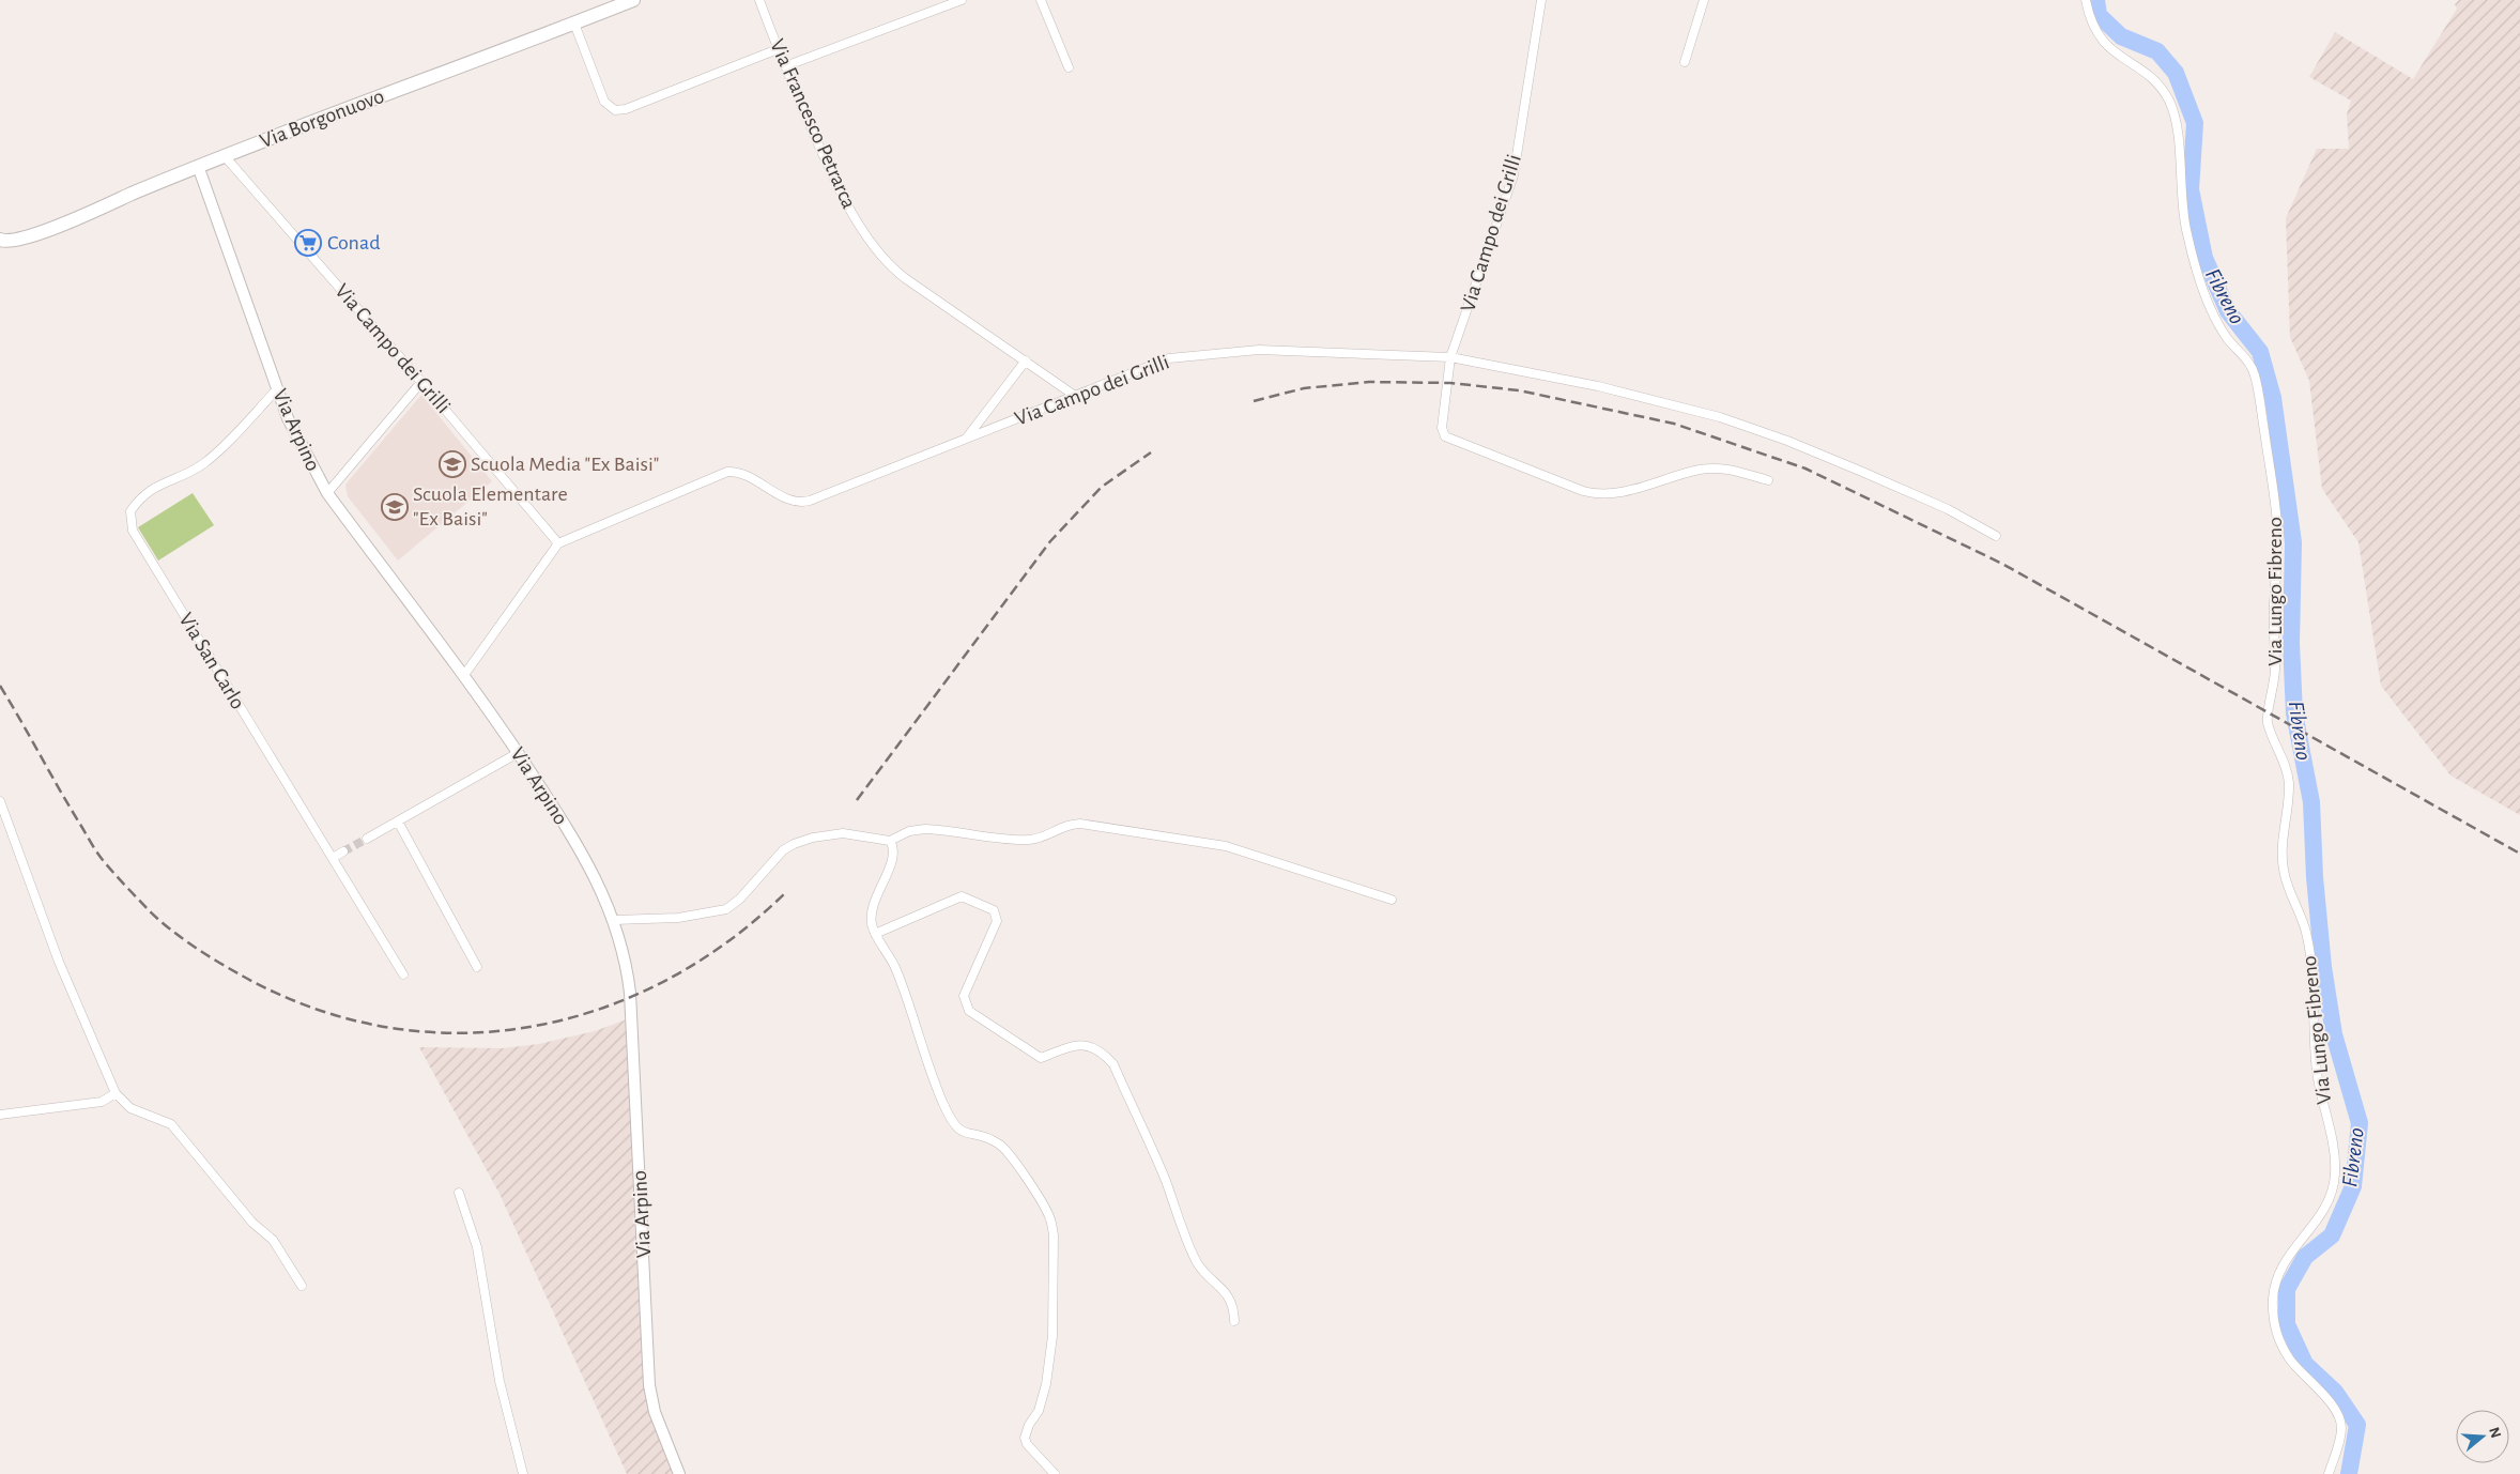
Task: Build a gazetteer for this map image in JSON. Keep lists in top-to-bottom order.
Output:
{
  "streets": {
    "main road": ["Via Borgonuovo"],
    "street": [
      "Via Francesco Petrarca",
      "Via Campo dei Grilli",
      "Via Arpino",
      "Via Lungo Fibreno",
      "Via San Carlo"
    ]
  },
  "crossings": [
    ["Via Borgonuovo", "Via Campo dei Grilli"],
    ["Via Borgonuovo", "Via Arpino"],
    ["Via Francesco Petrarca", "Via Campo dei Grilli"],
    ["Via Arpino", "Via San Carlo"]
  ],
  "water": ["Fibreno"],
  "places": {
    "supermarket": ["Conad"],
    "school or university": ["Scuola Media \"Ex Baisi\"", "Scuola Elementare \"Ex Baisi\""]
  },
  "north": "right"
}
